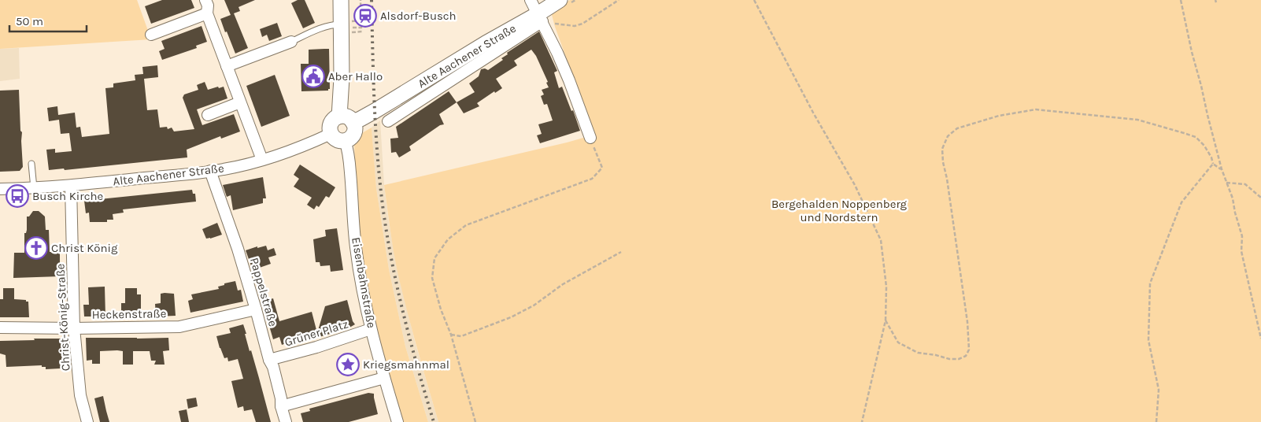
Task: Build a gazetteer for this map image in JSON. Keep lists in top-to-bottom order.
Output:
{
  "streets": {
    "street": [
      "Alte Aachener Straße",
      "Eisenbahnstraße",
      "Pappelstraße",
      "Heckenstraße",
      "Christ-König-Straße",
      "Grüner Platz"
    ]
  },
  "crossings": [
    ["Alte Aachener Straße", "Eisenbahnstraße"],
    ["Alte Aachener Straße", "Pappelstraße"],
    ["Alte Aachener Straße", "Christ-König-Straße"],
    ["Eisenbahnstraße", "Grüner Platz"],
    ["Pappelstraße", "Heckenstraße"],
    ["Pappelstraße", "Grüner Platz"],
    ["Heckenstraße", "Christ-König-Straße"]
  ],
  "parks": ["Bergehalden Noppenberg und Nordstern"],
  "places": {
    "station": ["Alsdorf-Busch"],
    "public building": ["Aber Hallo"],
    "bus stop": ["Busch Kirche"],
    "church": ["Christ König"],
    "place": ["Kriegsmahnmal"]
  },
  "scale_bar": "50 m"
}
